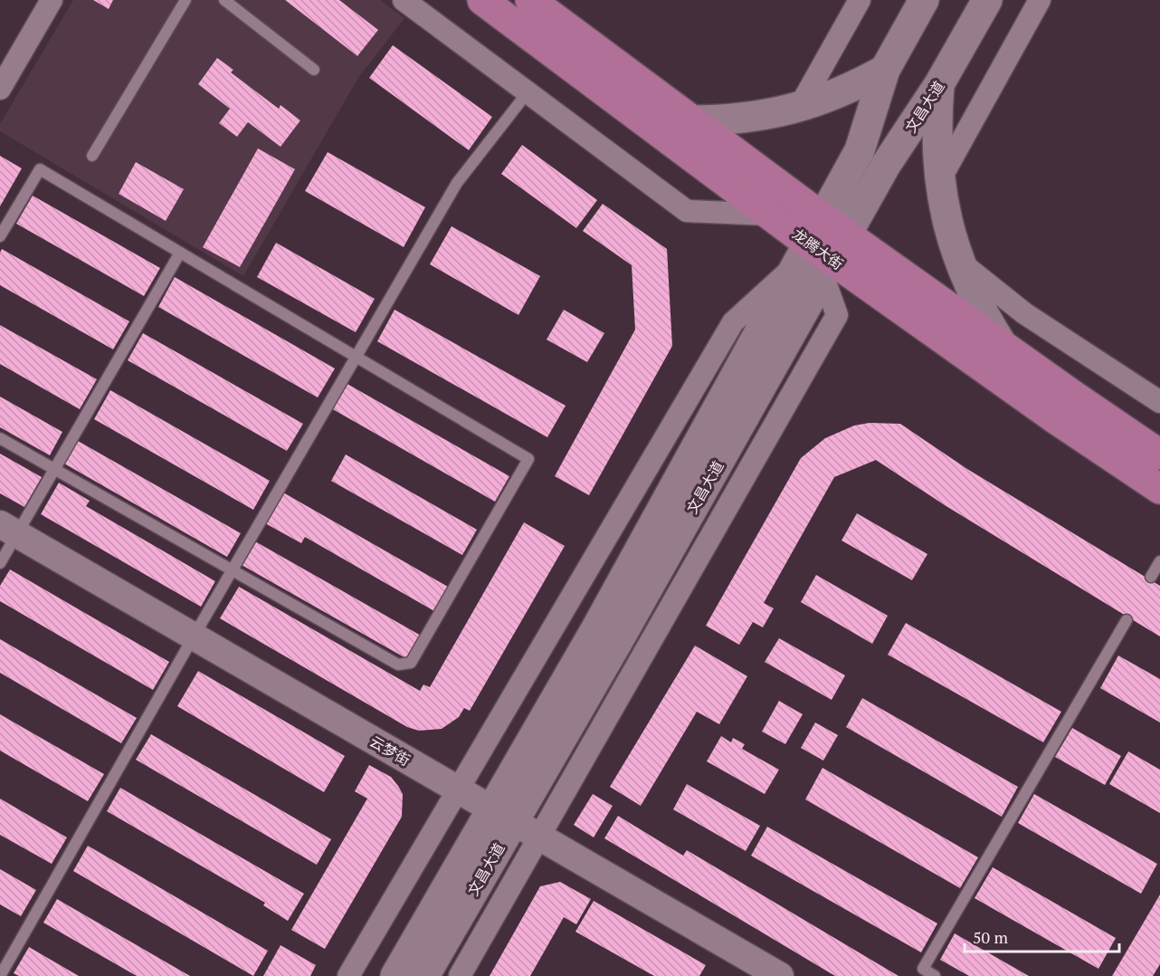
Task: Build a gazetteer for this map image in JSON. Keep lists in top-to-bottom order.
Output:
{
  "streets": {
    "highway": ["龙腾大街"],
    "main road": ["文昌大道"],
    "street": ["云梦街"]
  },
  "crossings": [
    ["文昌大道", "龙腾大街"],
    ["文昌大道", "云梦街"]
  ],
  "scale_bar": "50 m"
}
